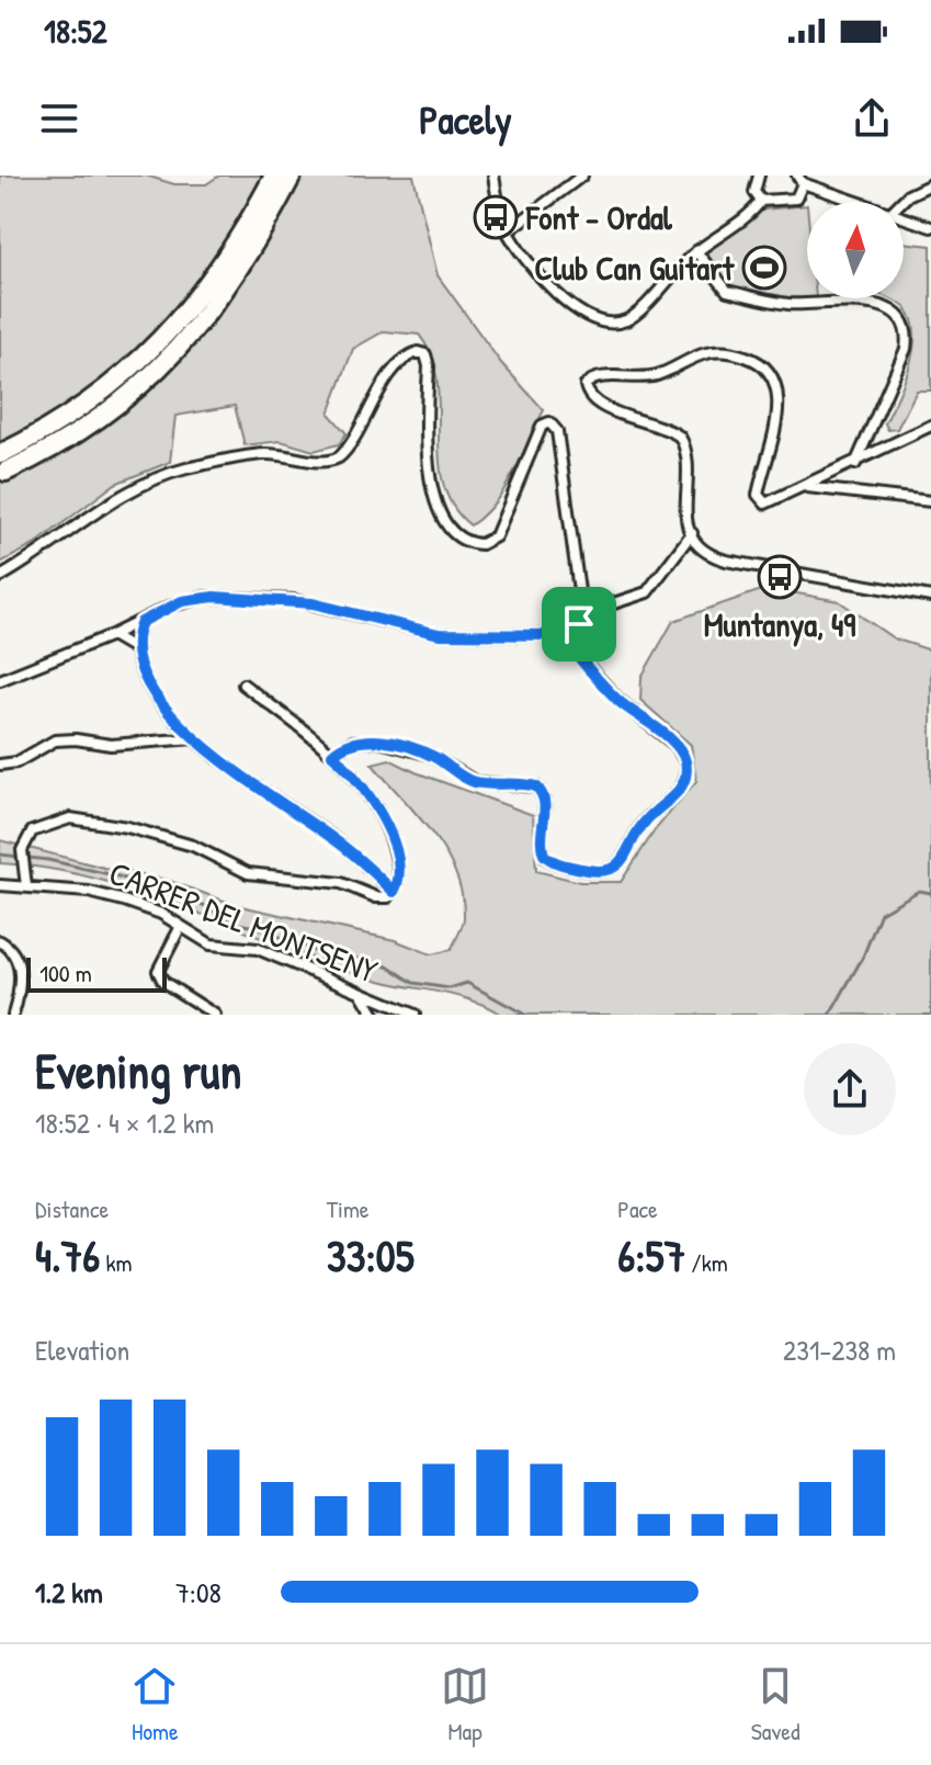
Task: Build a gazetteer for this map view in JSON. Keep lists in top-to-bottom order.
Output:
{
  "streets": {
    "street": ["CARRER DEL MONTSENY"]
  },
  "places": {
    "bus stop": ["Font - Ordal", "Muntanya, 49"],
    "sports": ["Club Can Guitart"]
  },
  "scale_bar": "100 m",
  "north": "top",
  "page": {
    "status": "18:52",
    "header": "Pacely",
    "scale": "100 m",
    "heading": ["Evening run", "18:52 · 4 × 1.2 km"],
    "stats": [
      ["Distance", "4.76 km"],
      ["Time", "33:05"],
      ["Pace", "6:57 /km"]
    ],
    "chart": ["Elevation", "231–238 m"],
    "list": [
      {
        "name": "1.2 km",
        "note": "7:08"
      }
    ],
    "tabs": ["Home", "Map", "Saved"]
  }
}
